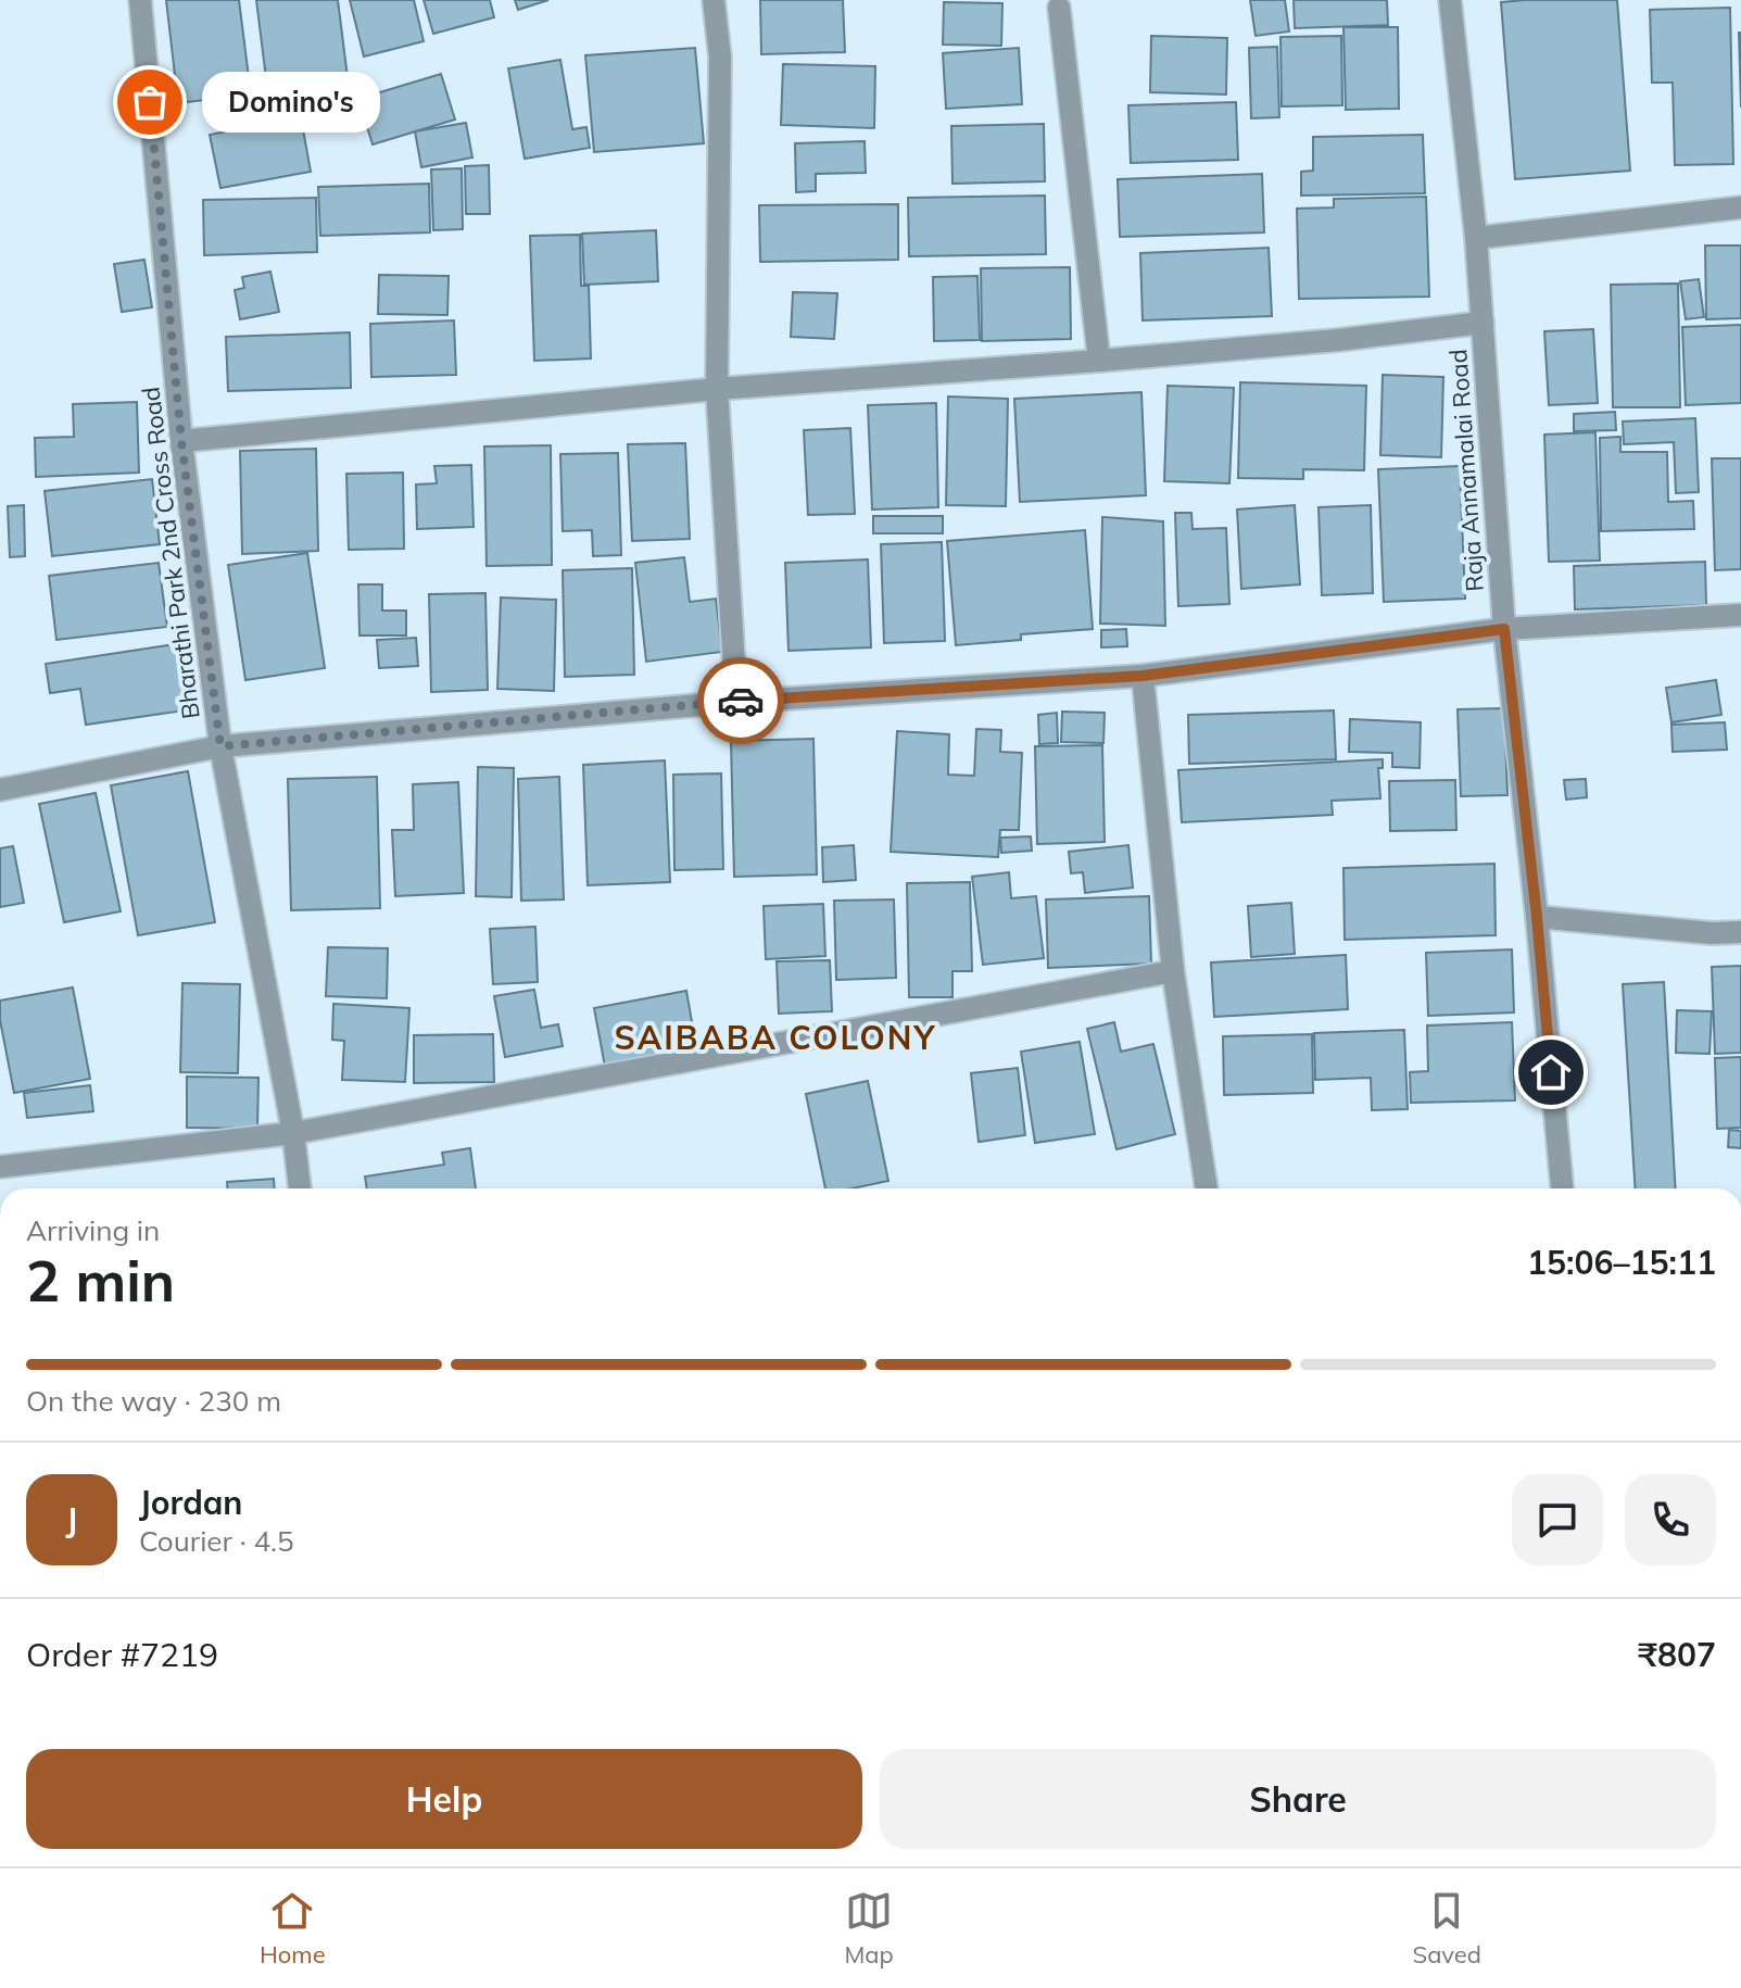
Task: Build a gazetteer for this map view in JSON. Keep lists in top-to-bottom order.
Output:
{
  "streets": {
    "street": ["Raja Annamalai Road", "Bharathi Park 2nd Cross Road"]
  },
  "districts": ["SAIBABA COLONY"],
  "places": ["Domino's"],
  "page": {
    "bubble": "Domino's",
    "heading": ["2 min", "Arriving in", "15:06–15:11"],
    "panel": [
      "Jordan",
      "Courier · 4.5",
      "Order #7219",
      "₹807"
    ],
    "bar": "On the way · 230 m",
    "round": "J",
    "buttons": ["Help", "Share"],
    "tabs": ["Home", "Map", "Saved"]
  }
}
